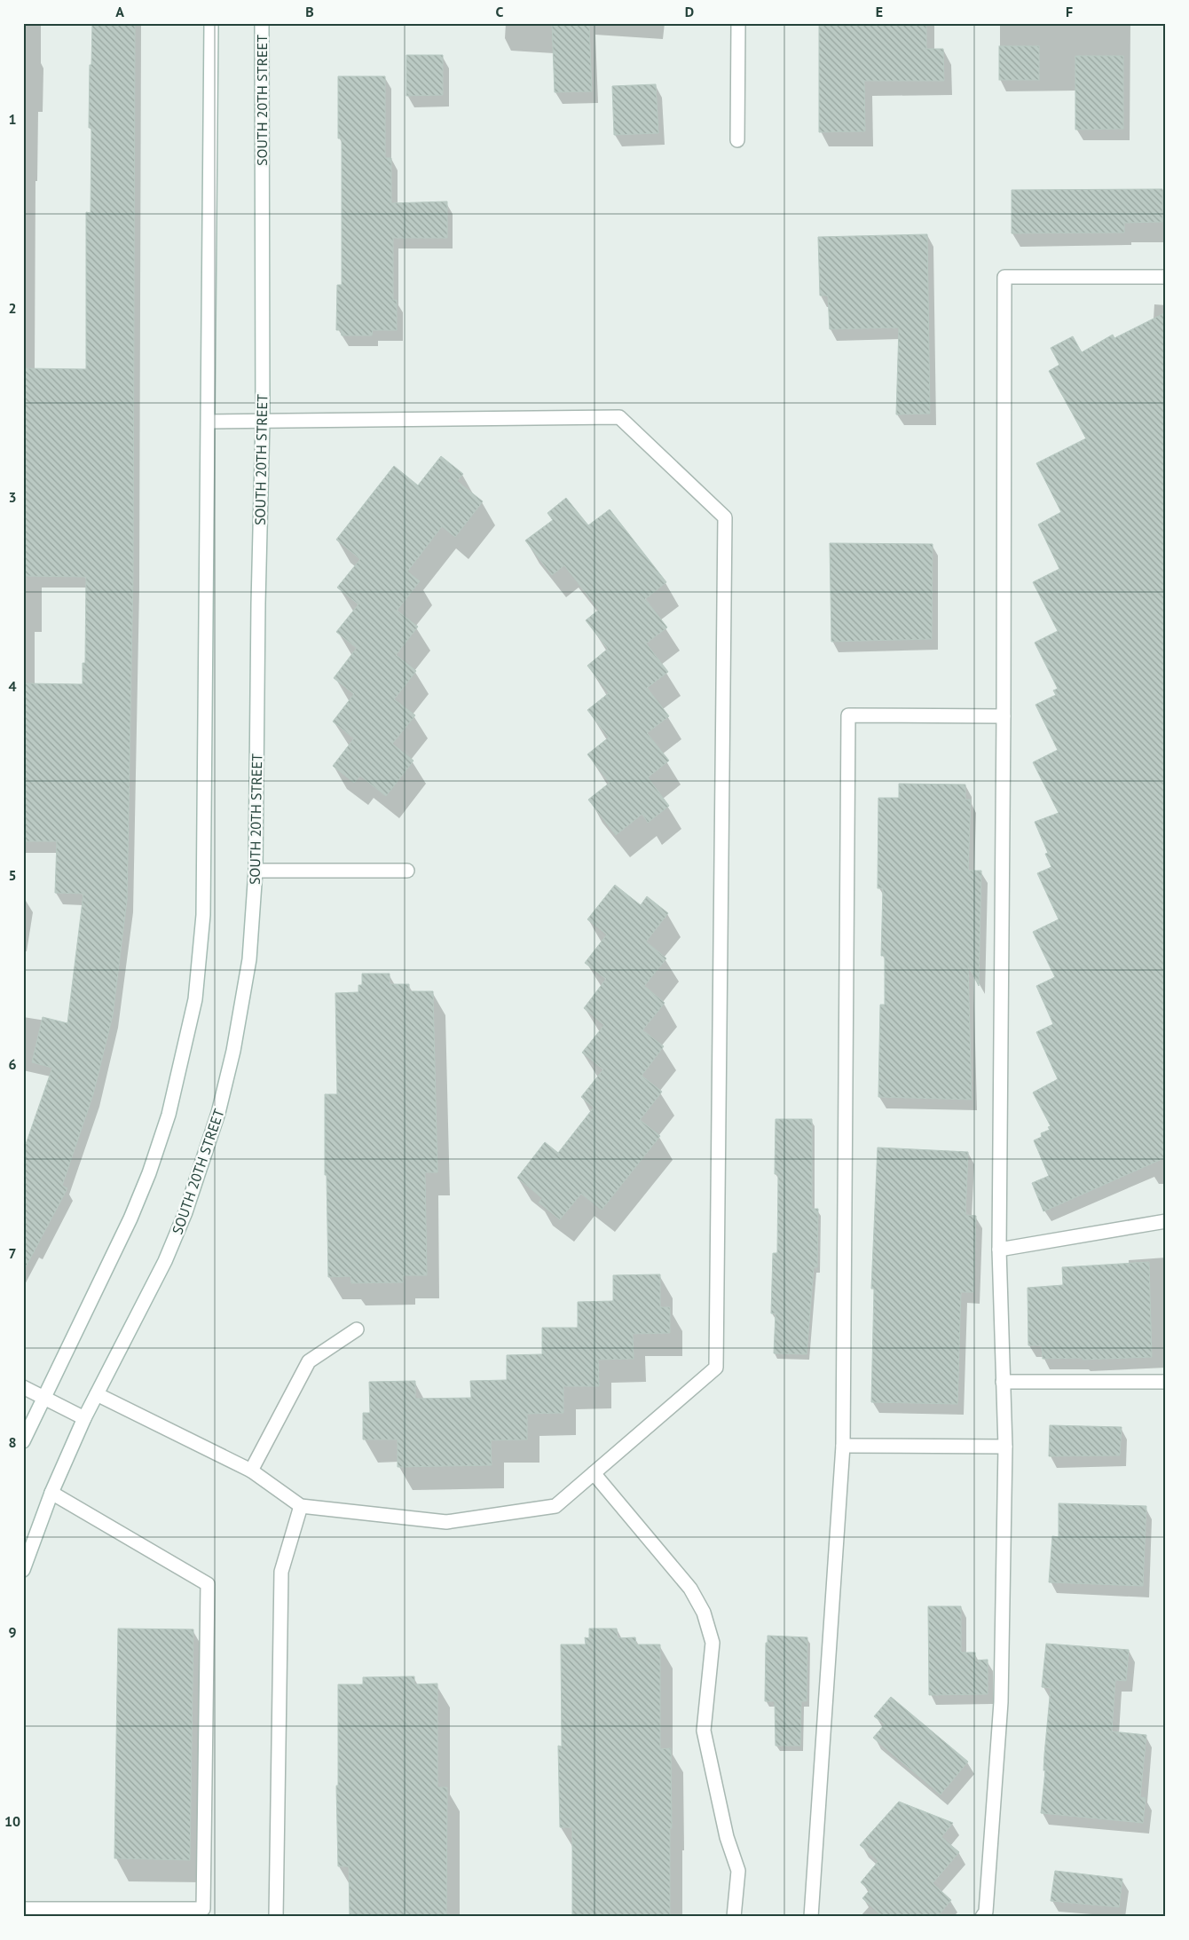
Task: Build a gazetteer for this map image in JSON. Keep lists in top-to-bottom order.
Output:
{
  "streets": {
    "street": ["SOUTH 20TH STREET"]
  },
  "grid": {
    "columns": [
      "A",
      "B",
      "C",
      "D",
      "E",
      "F"
    ],
    "rows": [
      "1",
      "2",
      "3",
      "4",
      "5",
      "6",
      "7",
      "8",
      "9",
      "10"
    ]
  }
}
